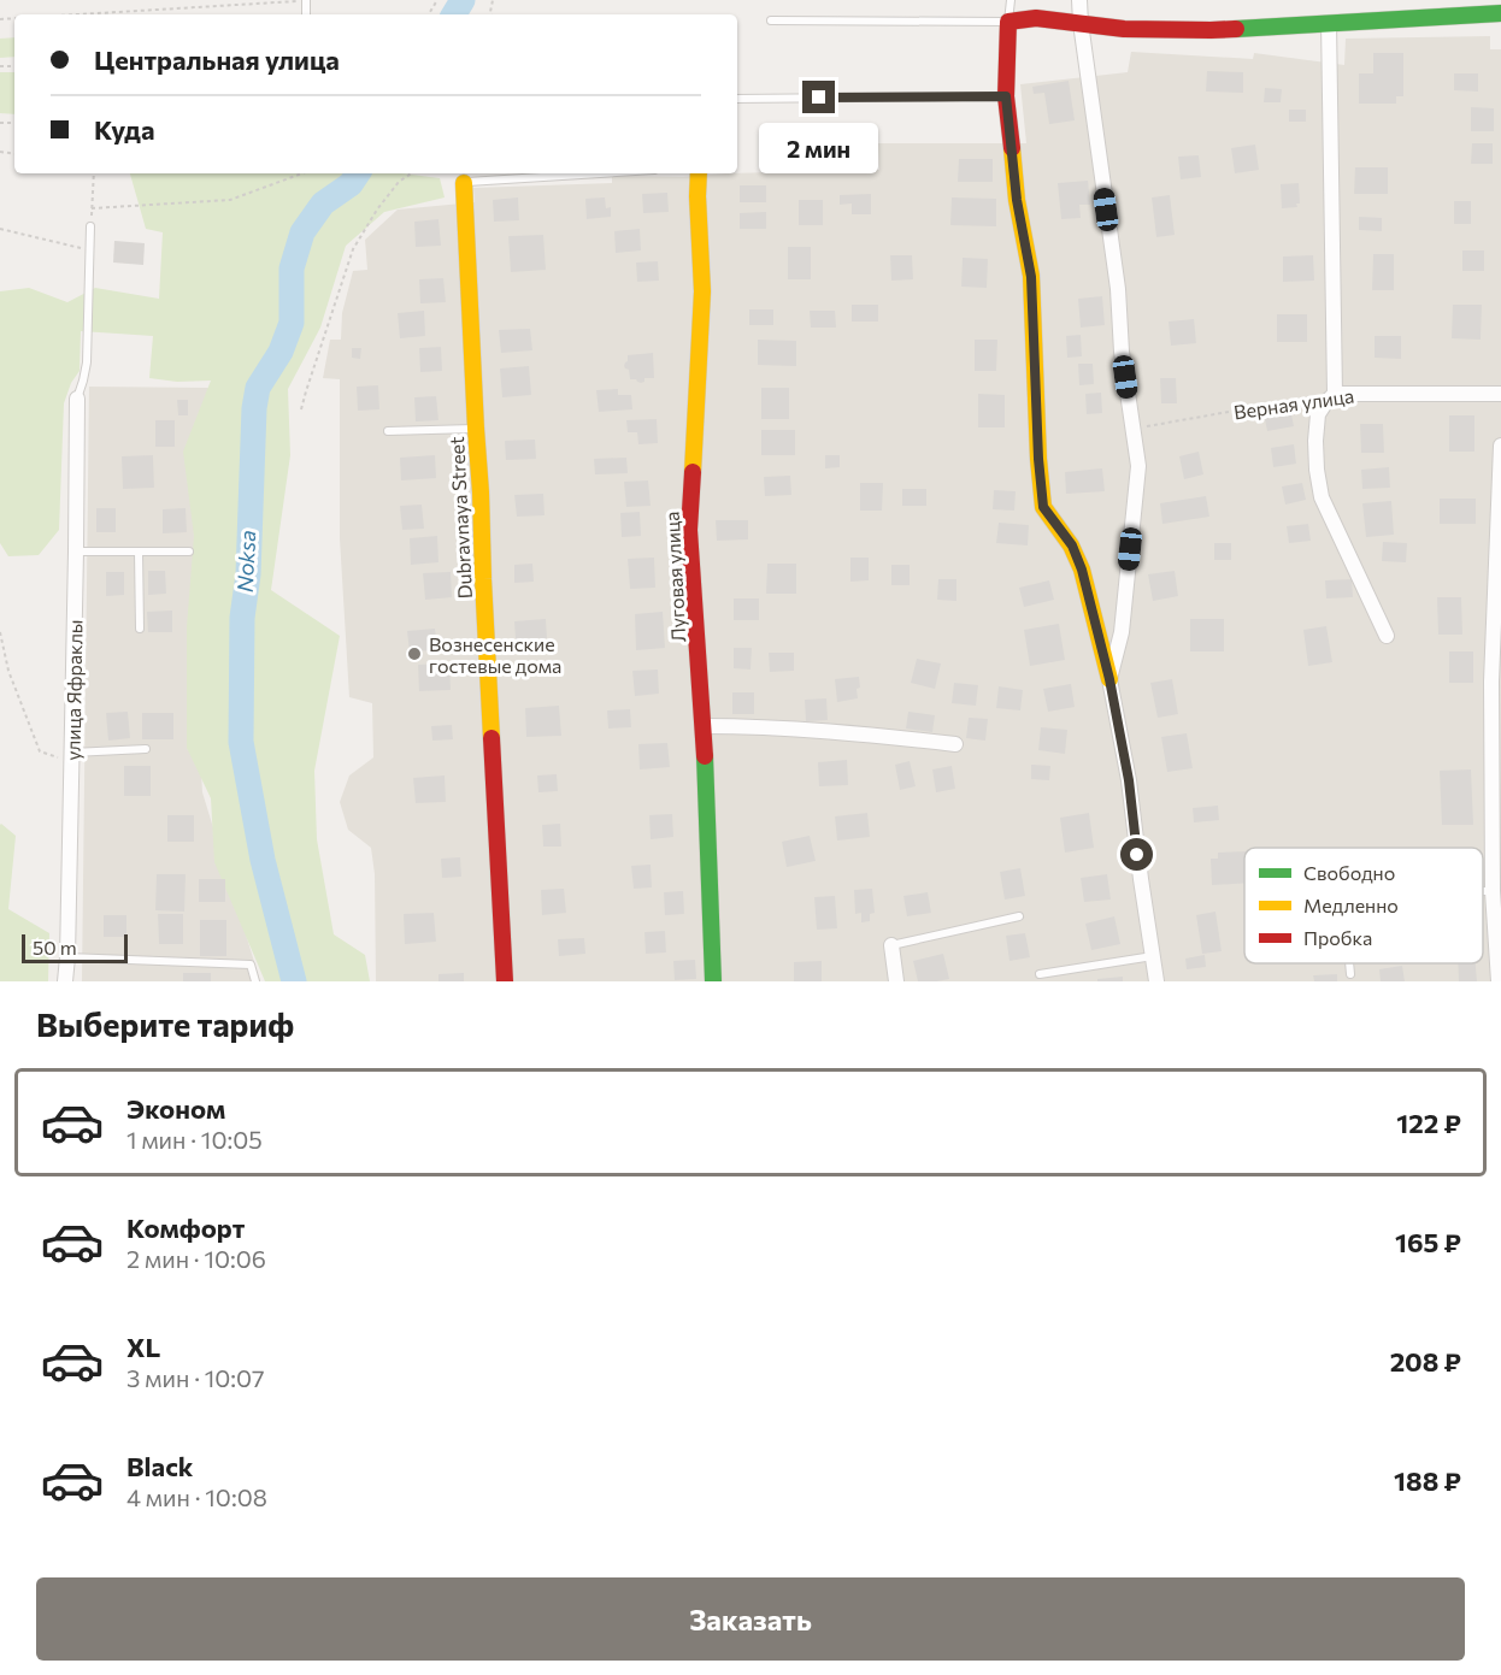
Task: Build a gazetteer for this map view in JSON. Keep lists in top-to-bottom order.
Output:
{
  "streets": {
    "street": [
      "Верная улица",
      "Dubravnaya Street",
      "Луговая улица",
      "улица Яфраклы"
    ]
  },
  "water": ["Noksa"],
  "places": ["Вознесенские гостевые дома"],
  "legend": ["Свободно", "Медленно", "Пробка"],
  "scale_bar": "50 m",
  "page": {
    "banner": ["Центральная улица", "Куда"],
    "bubble": "2 мин",
    "scale": "50 m",
    "heading": "Выберите тариф",
    "list": [
      {
        "name": "Эконом",
        "note": "1 мин · 10:05",
        "value": "122 ₽"
      },
      {
        "name": "Комфорт",
        "note": "2 мин · 10:06",
        "value": "165 ₽"
      },
      {
        "name": "XL",
        "note": "3 мин · 10:07",
        "value": "208 ₽"
      },
      {
        "name": "Black",
        "note": "4 мин · 10:08",
        "value": "188 ₽"
      }
    ],
    "buttons": "Заказать"
  }
}
